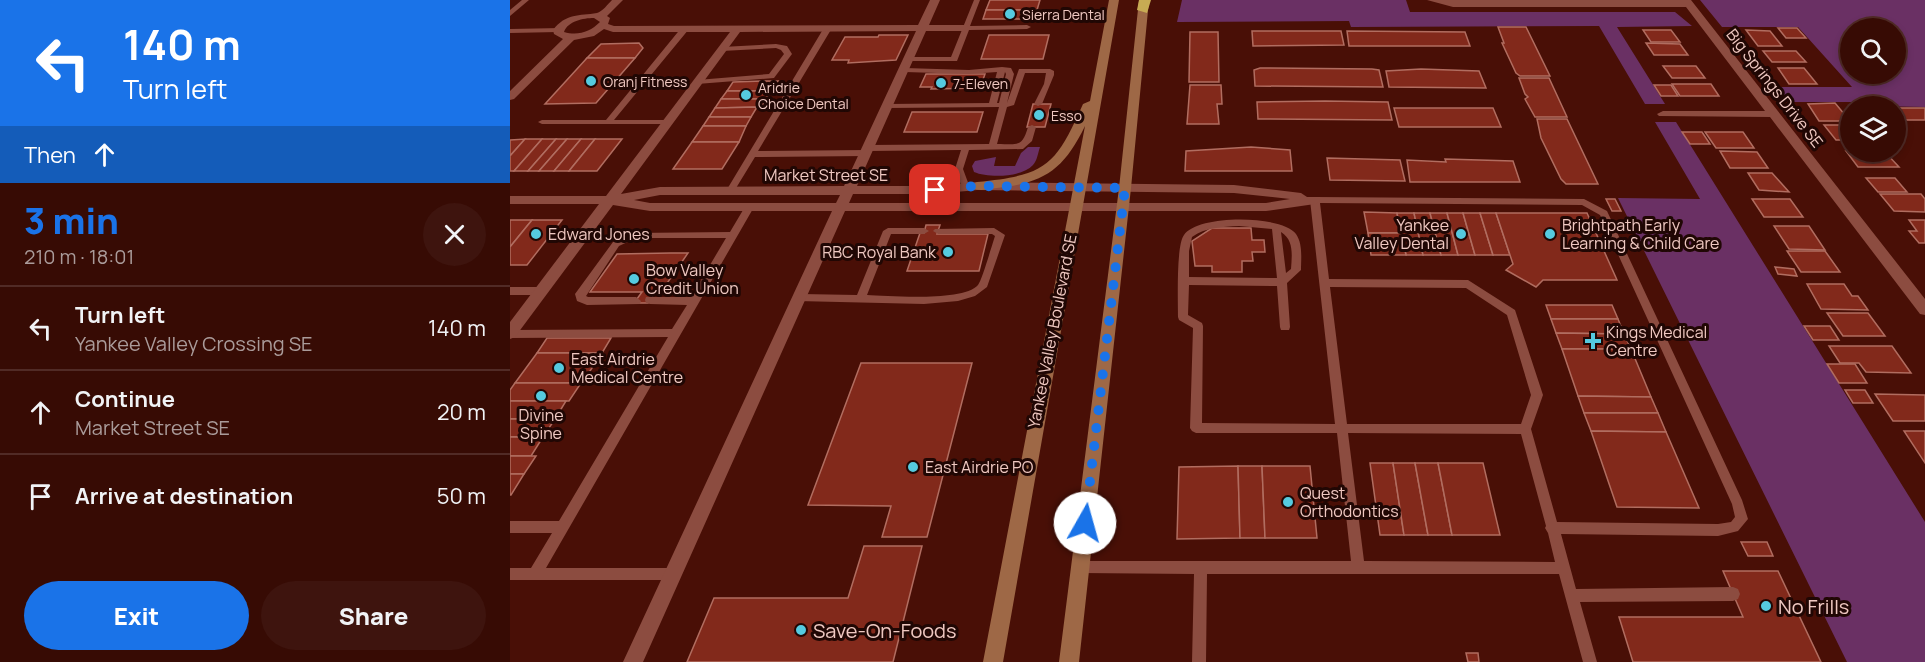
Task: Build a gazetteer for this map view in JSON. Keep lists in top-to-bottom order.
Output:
{
  "streets": {
    "main road": ["Yankee Valley Boulevard SE"],
    "street": ["Big Springs Drive SE", "Market Street SE"]
  },
  "crossings": [
    ["Market Street SE", "Yankee Valley Boulevard SE"]
  ],
  "places": {
    "other": [
      "Sierra Dental",
      "Oranj Fitness",
      "7-Eleven",
      "Aridrie Choice Dental",
      "Esso",
      "Edward Jones",
      "Yankee Valley Dental",
      "Brightpath Early Learning & Child Care",
      "RBC Royal Bank",
      "Bow Valley Credit Union",
      "East Airdrie Medical Centre",
      "Divine Spine",
      "East Airdrie PO",
      "Quest Orthodontics",
      "No Frills",
      "Save-On-Foods"
    ],
    "health": ["Kings Medical Centre"]
  },
  "page": {
    "turn": ["140 m", "Turn left"],
    "then": "Then",
    "heading": ["3 min", "210 m · 18:01"],
    "list": [
      {
        "name": "Turn left",
        "note": "Yankee Valley Crossing SE",
        "value": "140 m"
      },
      {
        "name": "Continue",
        "note": "Market Street SE",
        "value": "20 m"
      },
      {
        "name": "Arrive at destination",
        "value": "50 m"
      }
    ],
    "buttons": ["Exit", "Share"]
  }
}
